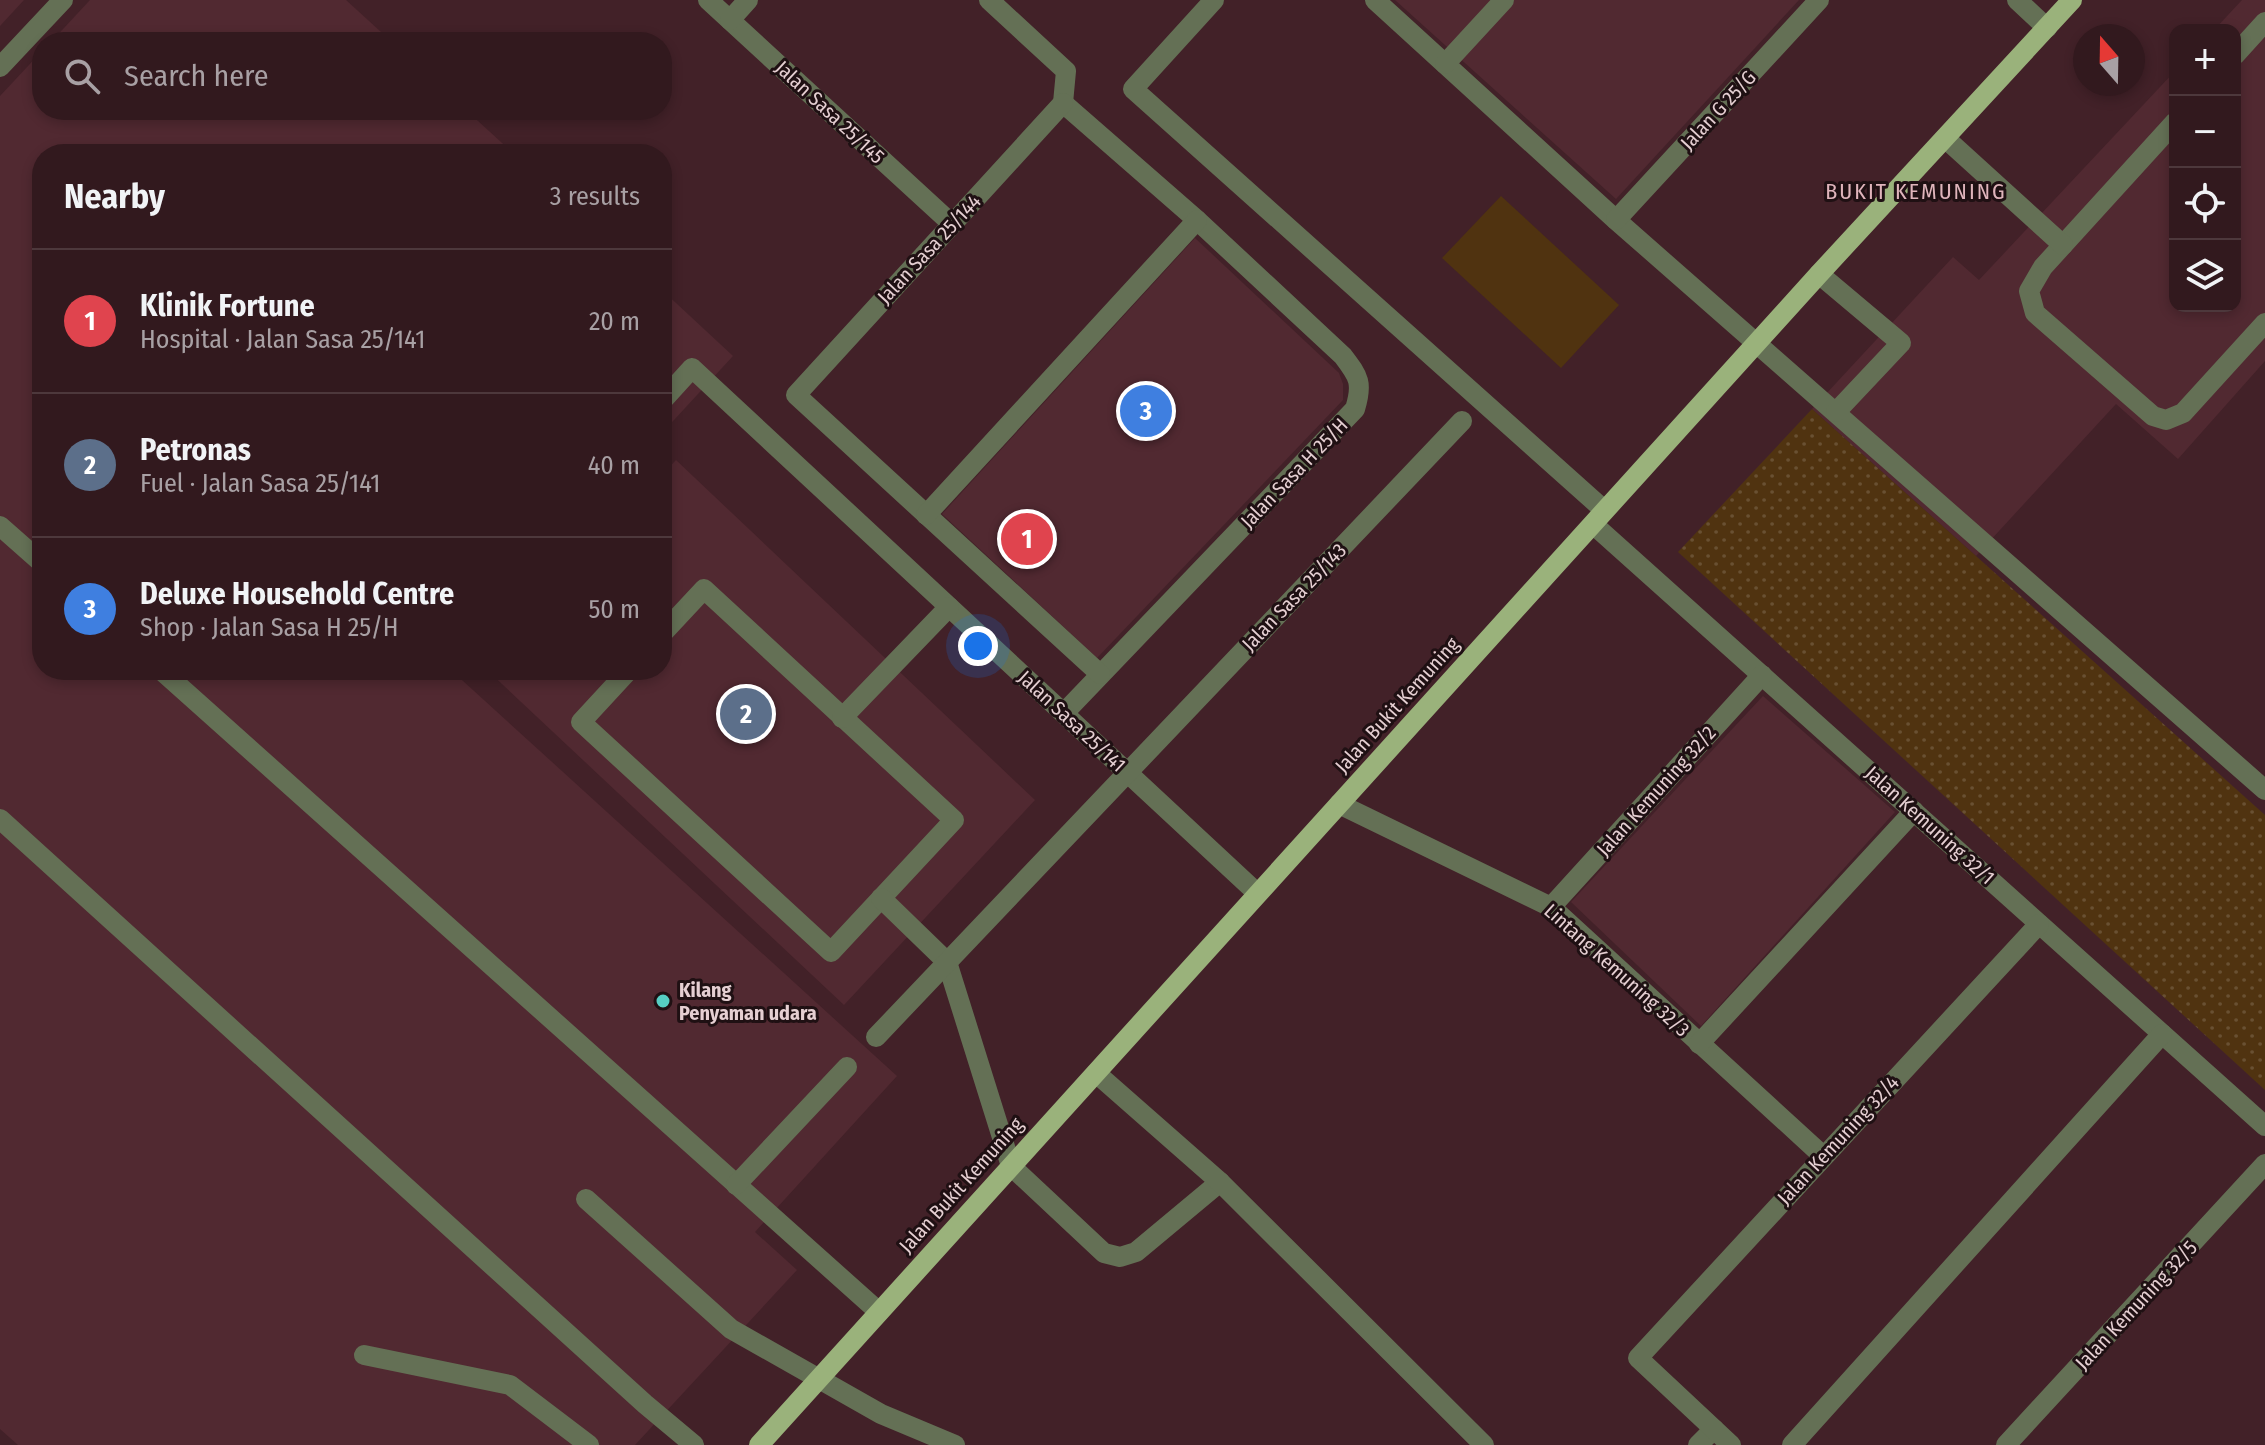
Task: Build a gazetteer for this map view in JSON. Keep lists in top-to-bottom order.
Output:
{
  "streets": {
    "main road": ["Jalan Bukit Kemuning"],
    "street": [
      "Jalan G 25/G",
      "Jalan Sasa 25/145",
      "Jalan Sasa 25/144",
      "Jalan Sasa H 25/H",
      "Jalan Sasa 25/143",
      "Jalan Sasa 25/141",
      "Jalan Kemuning 32/2",
      "Jalan Kemuning 32/1",
      "Lintang Kemuning 32/3",
      "Jalan Kemuning 32/4",
      "Jalan Kemuning 32/5"
    ]
  },
  "crossings": [
    ["Jalan Sasa 25/145", "Jalan Sasa 25/144"],
    ["Jalan Sasa 25/144", "Jalan Sasa H 25/H"],
    ["Jalan Sasa H 25/H", "Jalan Sasa 25/141"],
    ["Jalan Sasa 25/143", "Jalan Sasa 25/141"],
    ["Jalan Bukit Kemuning", "Jalan Sasa 25/141"],
    ["Jalan Bukit Kemuning", "Jalan Kemuning 32/1"],
    ["Jalan Bukit Kemuning", "Lintang Kemuning 32/3"],
    ["Jalan Kemuning 32/2", "Jalan Kemuning 32/1"],
    ["Jalan Kemuning 32/2", "Lintang Kemuning 32/3"],
    ["Jalan Kemuning 32/1", "Jalan Kemuning 32/4"],
    ["Lintang Kemuning 32/3", "Jalan Kemuning 32/4"]
  ],
  "districts": ["BUKIT KEMUNING"],
  "places": ["Kilang Penyaman udara"],
  "north": "top",
  "page": {
    "map_buttons": ["+", "−"],
    "search": "Search here",
    "heading": ["Nearby", "3 results"],
    "list": [
      {
        "mark": "1",
        "name": "Klinik Fortune",
        "note": "Hospital · Jalan Sasa 25/141",
        "value": "20 m"
      },
      {
        "mark": "2",
        "name": "Petronas",
        "note": "Fuel · Jalan Sasa 25/141",
        "value": "40 m"
      },
      {
        "mark": "3",
        "name": "Deluxe Household Centre",
        "note": "Shop · Jalan Sasa H 25/H",
        "value": "50 m"
      }
    ],
    "pins": ["3", "1", "2"]
  }
}
